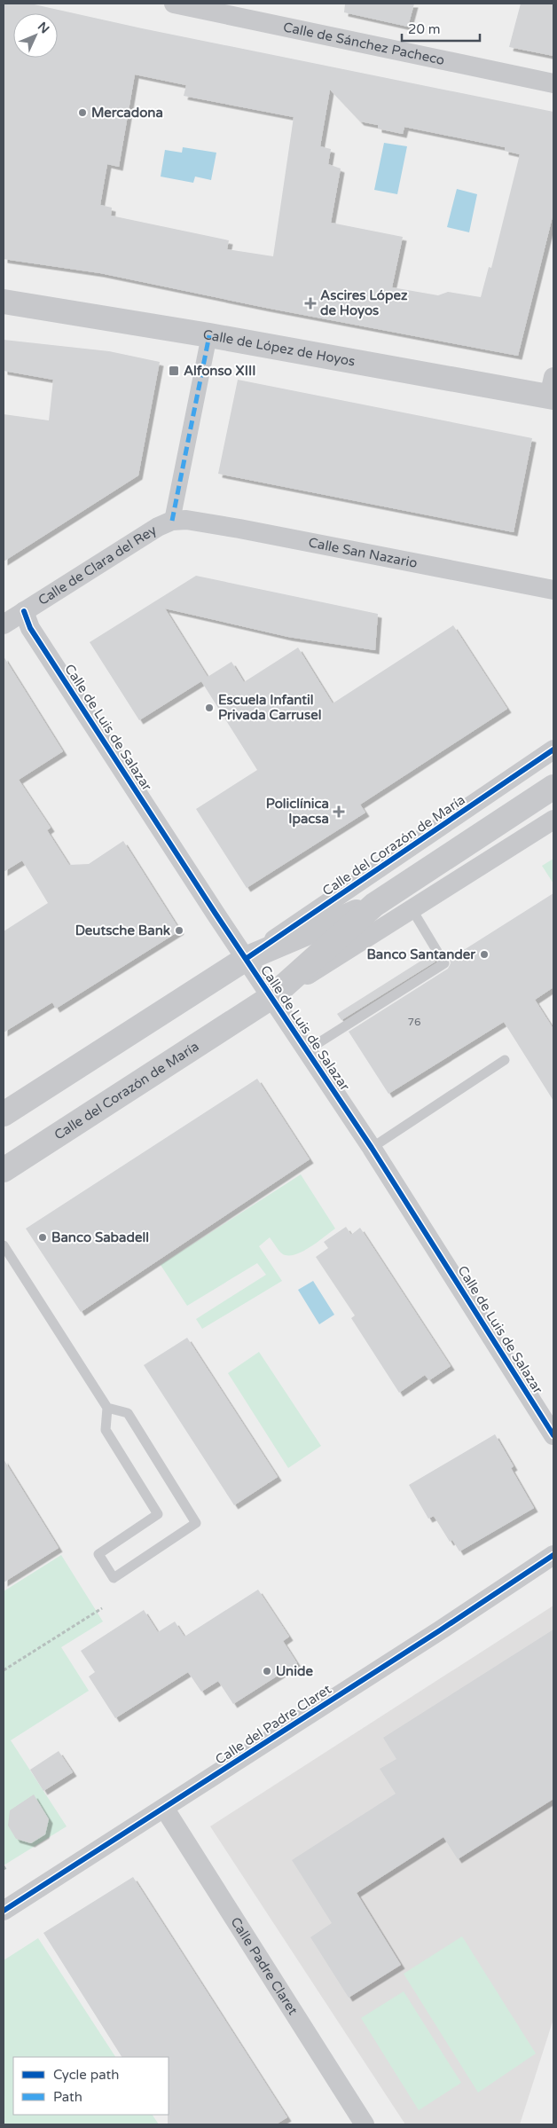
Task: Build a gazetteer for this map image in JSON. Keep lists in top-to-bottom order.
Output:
{
  "streets": {
    "street": [
      "Calle de Sánchez Pacheco",
      "Calle de López de Hoyos",
      "Calle San Nazario",
      "Calle de Clara del Rey",
      "Calle de Luis de Salazar",
      "Calle del Corazón de María",
      "Calle del Padre Claret",
      "Calle Padre Claret"
    ]
  },
  "crossings": [
    ["Calle San Nazario", "Calle de Clara del Rey"],
    ["Calle de Clara del Rey", "Calle de Luis de Salazar"],
    ["Calle de Luis de Salazar", "Calle del Corazón de María"],
    ["Calle del Padre Claret", "Calle Padre Claret"]
  ],
  "places": {
    "other": [
      "Mercadona",
      "Escuela Infantil Privada Carrusel",
      "Deutsche Bank",
      "Banco Santander",
      "Banco Sabadell",
      "Unide"
    ],
    "health": ["Ascires López de Hoyos", "Policlínica Ipacsa"],
    "transit": ["Alfonso XIII"]
  },
  "house_numbers": ["76"],
  "legend": ["Cycle path", "Path"],
  "scale_bar": "20 m",
  "north": "top right"
}
